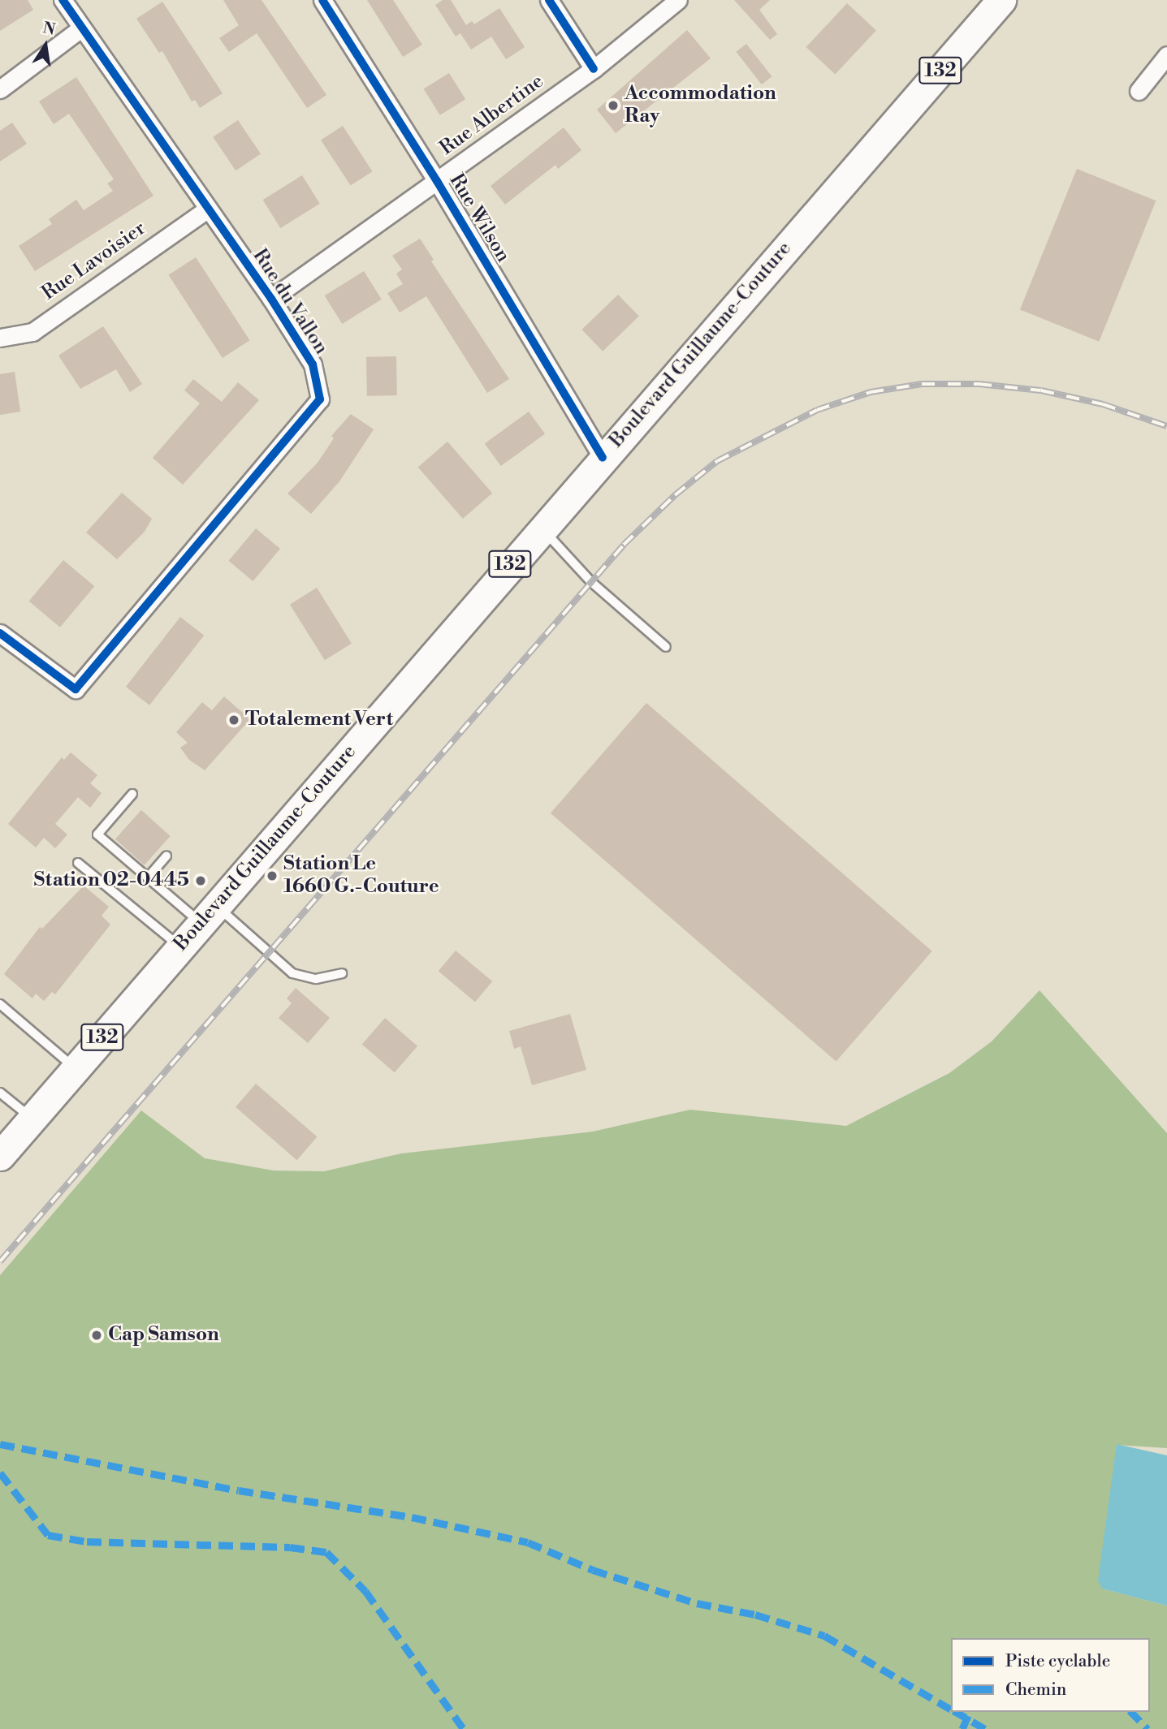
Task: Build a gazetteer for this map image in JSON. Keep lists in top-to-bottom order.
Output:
{
  "streets": {
    "main road": ["132", "Boulevard Guillaume-Couture"],
    "street": [
      "Rue Albertine",
      "Rue Wilson",
      "Rue Lavoisier",
      "Rue du Vallon"
    ]
  },
  "crossings": [
    ["Rue Albertine", "Rue Wilson"],
    ["Rue Albertine", "Rue du Vallon"],
    ["Rue Wilson", "Boulevard Guillaume-Couture"],
    ["Rue Lavoisier", "Rue du Vallon"]
  ],
  "places": [
    "Accommodation Ray",
    "Totalement Vert",
    "Station Le 1660 G.-Couture",
    "Station 02-0445",
    "Cap Samson"
  ],
  "legend": ["Piste cyclable", "Chemin"],
  "north": "top"
}
